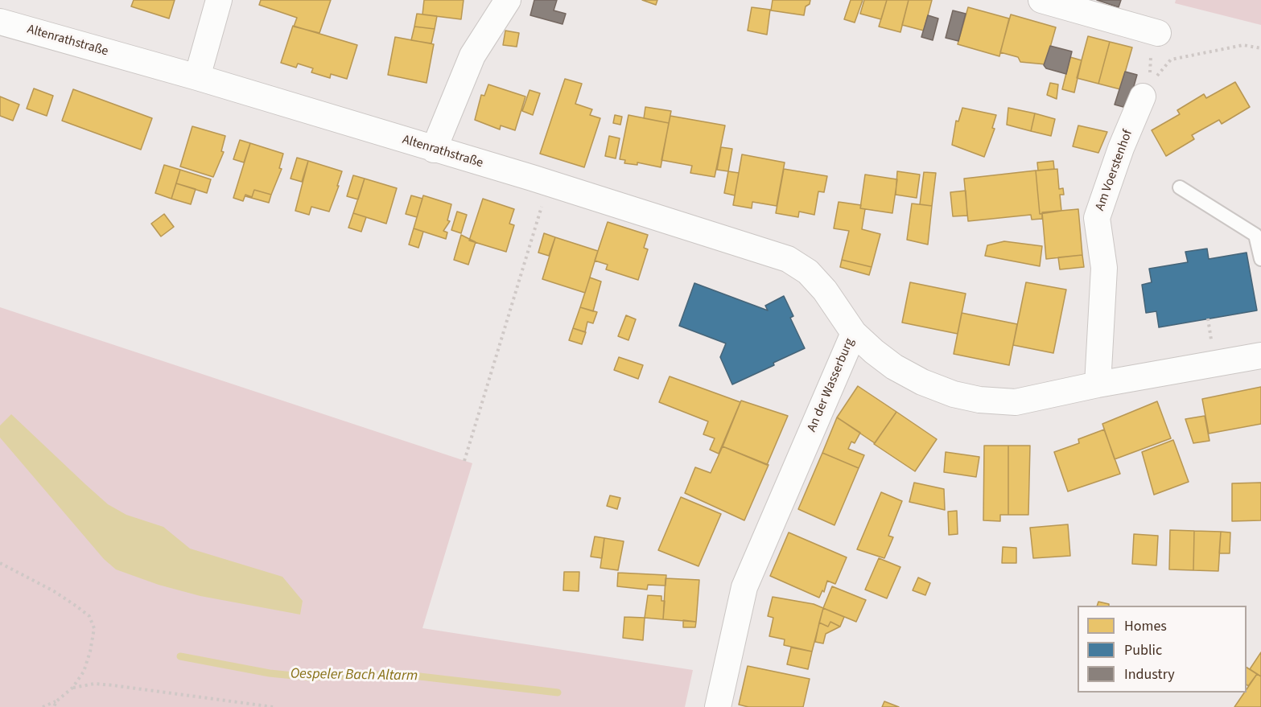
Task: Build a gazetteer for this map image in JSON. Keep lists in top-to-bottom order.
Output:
{
  "streets": {
    "street": ["Altenrathstraße", "Am Voerstenhof", "An der Wasserburg"]
  },
  "crossings": [
    ["Altenrathstraße", "An der Wasserburg"],
    ["Am Voerstenhof", "An der Wasserburg"]
  ],
  "water": ["Oespeler Bach Altarm"],
  "legend": ["Homes", "Public", "Industry"]
}
